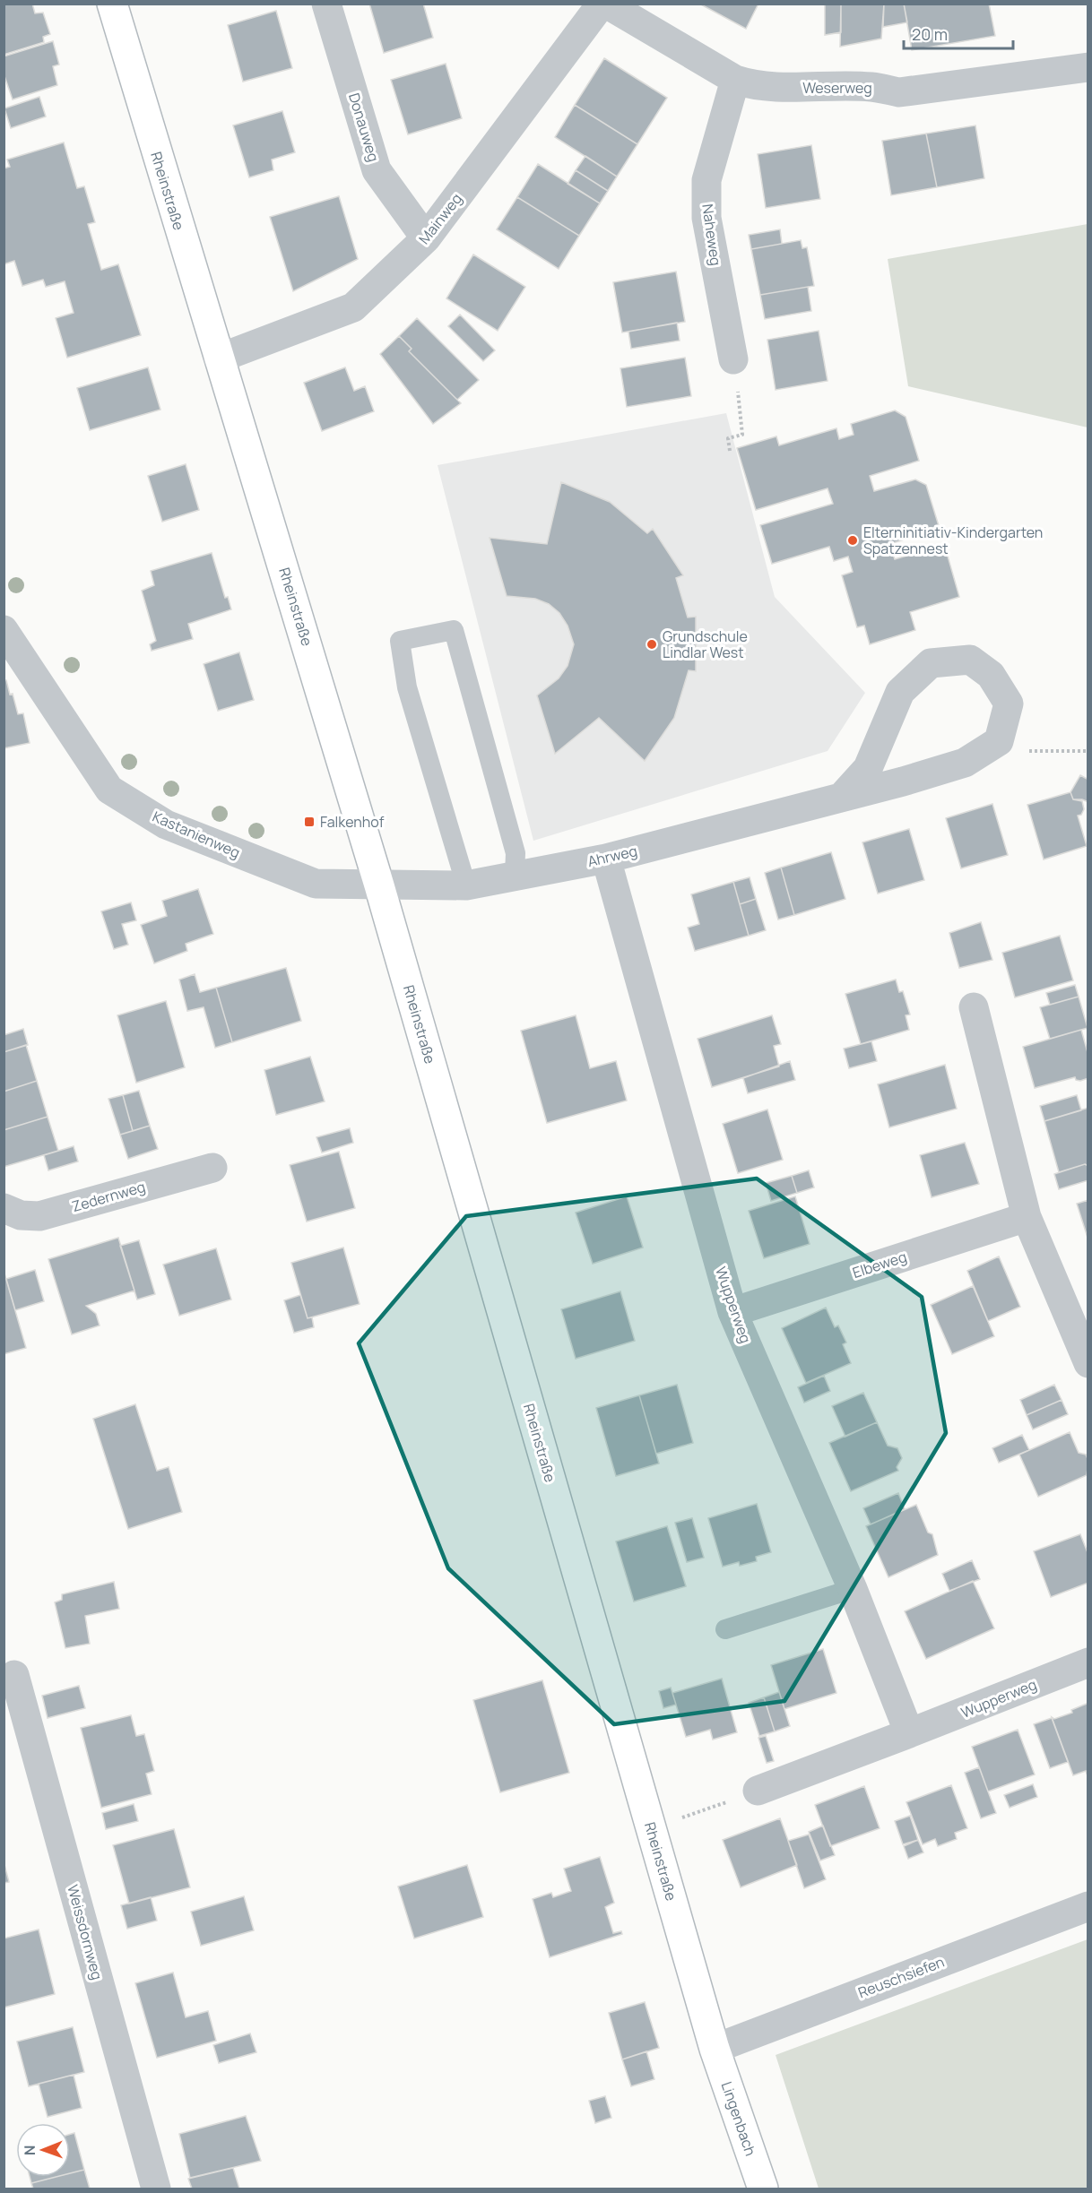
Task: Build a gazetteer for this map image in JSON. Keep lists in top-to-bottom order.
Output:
{
  "streets": {
    "street": [
      "Weserweg",
      "Donauweg",
      "Rheinstraße",
      "Mainweg",
      "Naheweg",
      "Kastanienweg",
      "Ahrweg",
      "Zedernweg",
      "Elbeweg",
      "Wupperweg",
      "Weissdornweg",
      "Reuschsiefen",
      "Lingenbach"
    ]
  },
  "crossings": [
    ["Weserweg", "Naheweg"],
    ["Donauweg", "Mainweg"],
    ["Rheinstraße", "Mainweg"],
    ["Rheinstraße", "Kastanienweg"],
    ["Rheinstraße", "Ahrweg"],
    ["Rheinstraße", "Reuschsiefen"],
    ["Rheinstraße", "Lingenbach"],
    ["Kastanienweg", "Ahrweg"],
    ["Ahrweg", "Wupperweg"],
    ["Elbeweg", "Wupperweg"],
    ["Reuschsiefen", "Lingenbach"]
  ],
  "places": {
    "other": ["Elterninitiativ-Kindergarten Spatzennest", "Grundschule Lindlar West"],
    "transit": ["Falkenhof"]
  },
  "scale_bar": "20 m",
  "north": "left"
}
